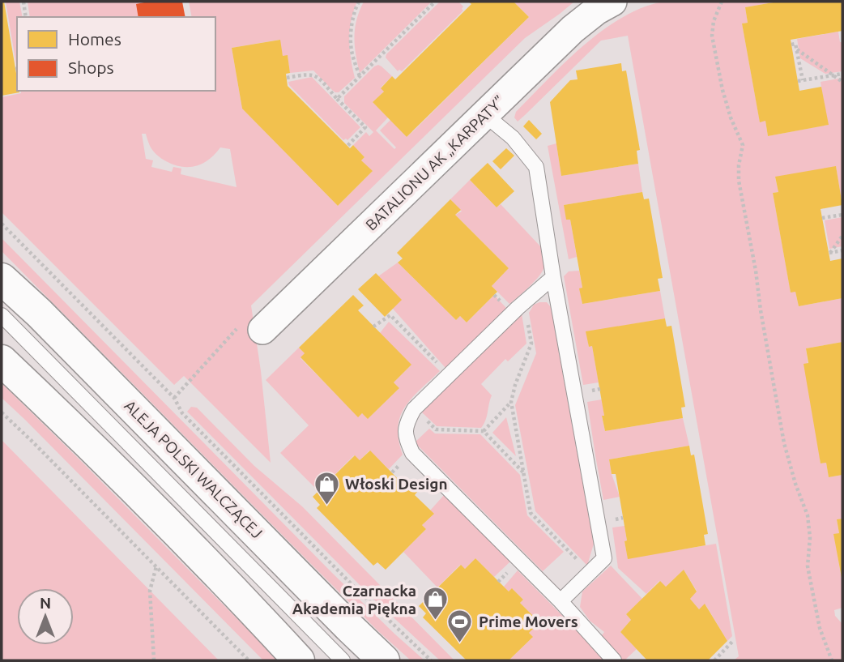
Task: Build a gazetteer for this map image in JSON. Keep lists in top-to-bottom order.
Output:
{
  "streets": {
    "main road": ["ALEJA POLSKI WALCZĄCEJ"],
    "street": ["BATALIONU AK „KARPATY”"]
  },
  "places": {
    "shop": ["Włoski Design", "Czarnacka Akademia Piękna"],
    "sports": ["Prime Movers"]
  },
  "legend": ["Homes", "Shops"],
  "north": "top"
}
